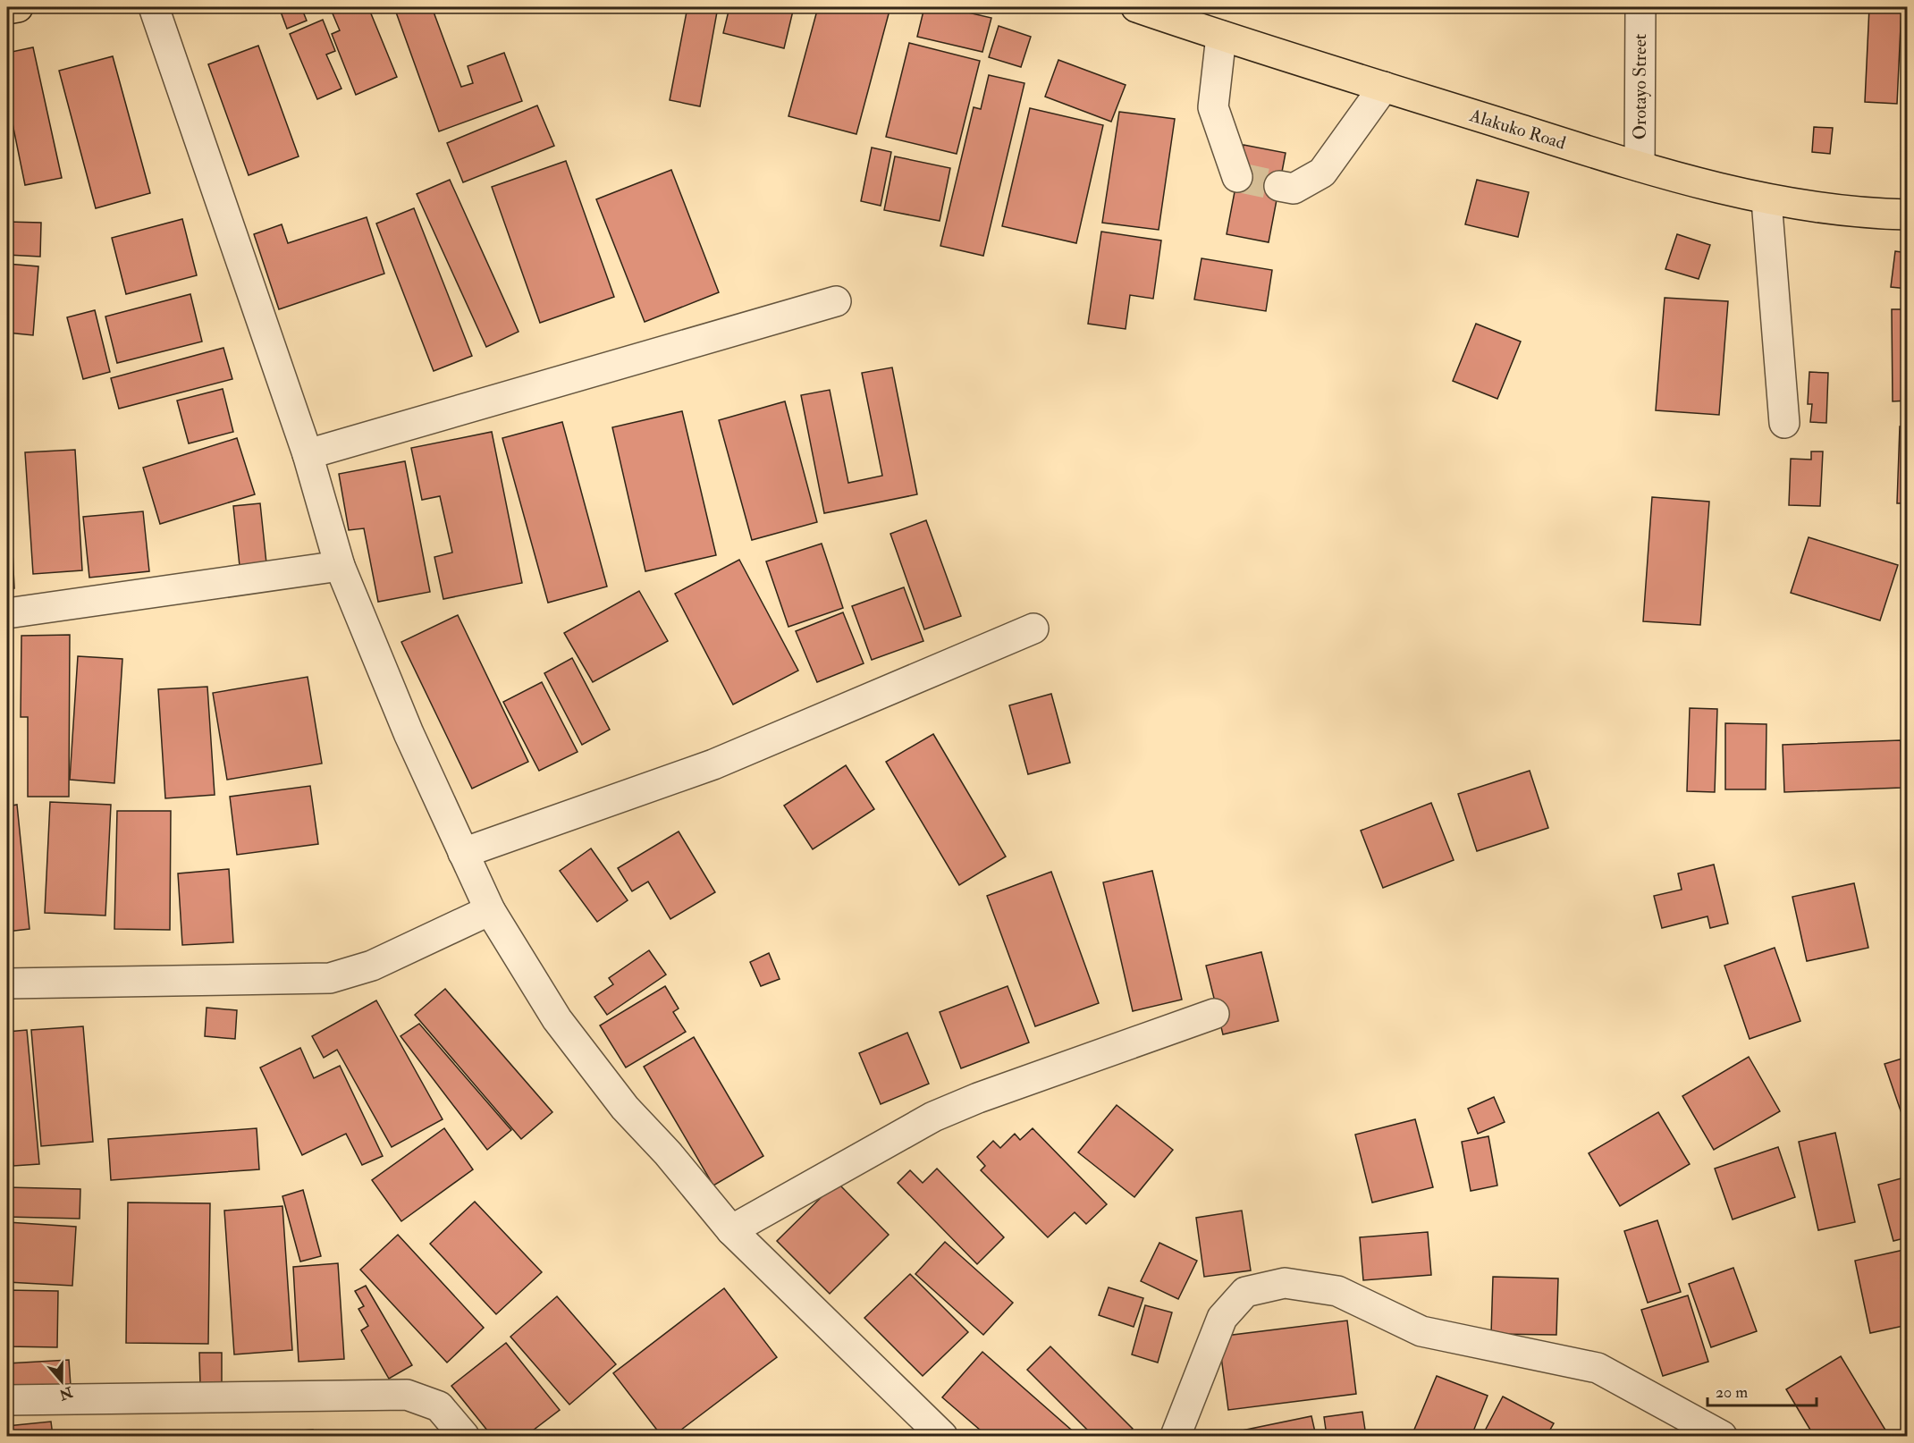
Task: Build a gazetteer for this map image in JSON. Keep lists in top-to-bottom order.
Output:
{
  "streets": {
    "main road": ["Alakuko Road"],
    "street": ["Orotayo Street"]
  },
  "crossings": [
    ["Orotayo Street", "Alakuko Road"]
  ],
  "scale_bar": "20 m",
  "north": "bottom"
}
